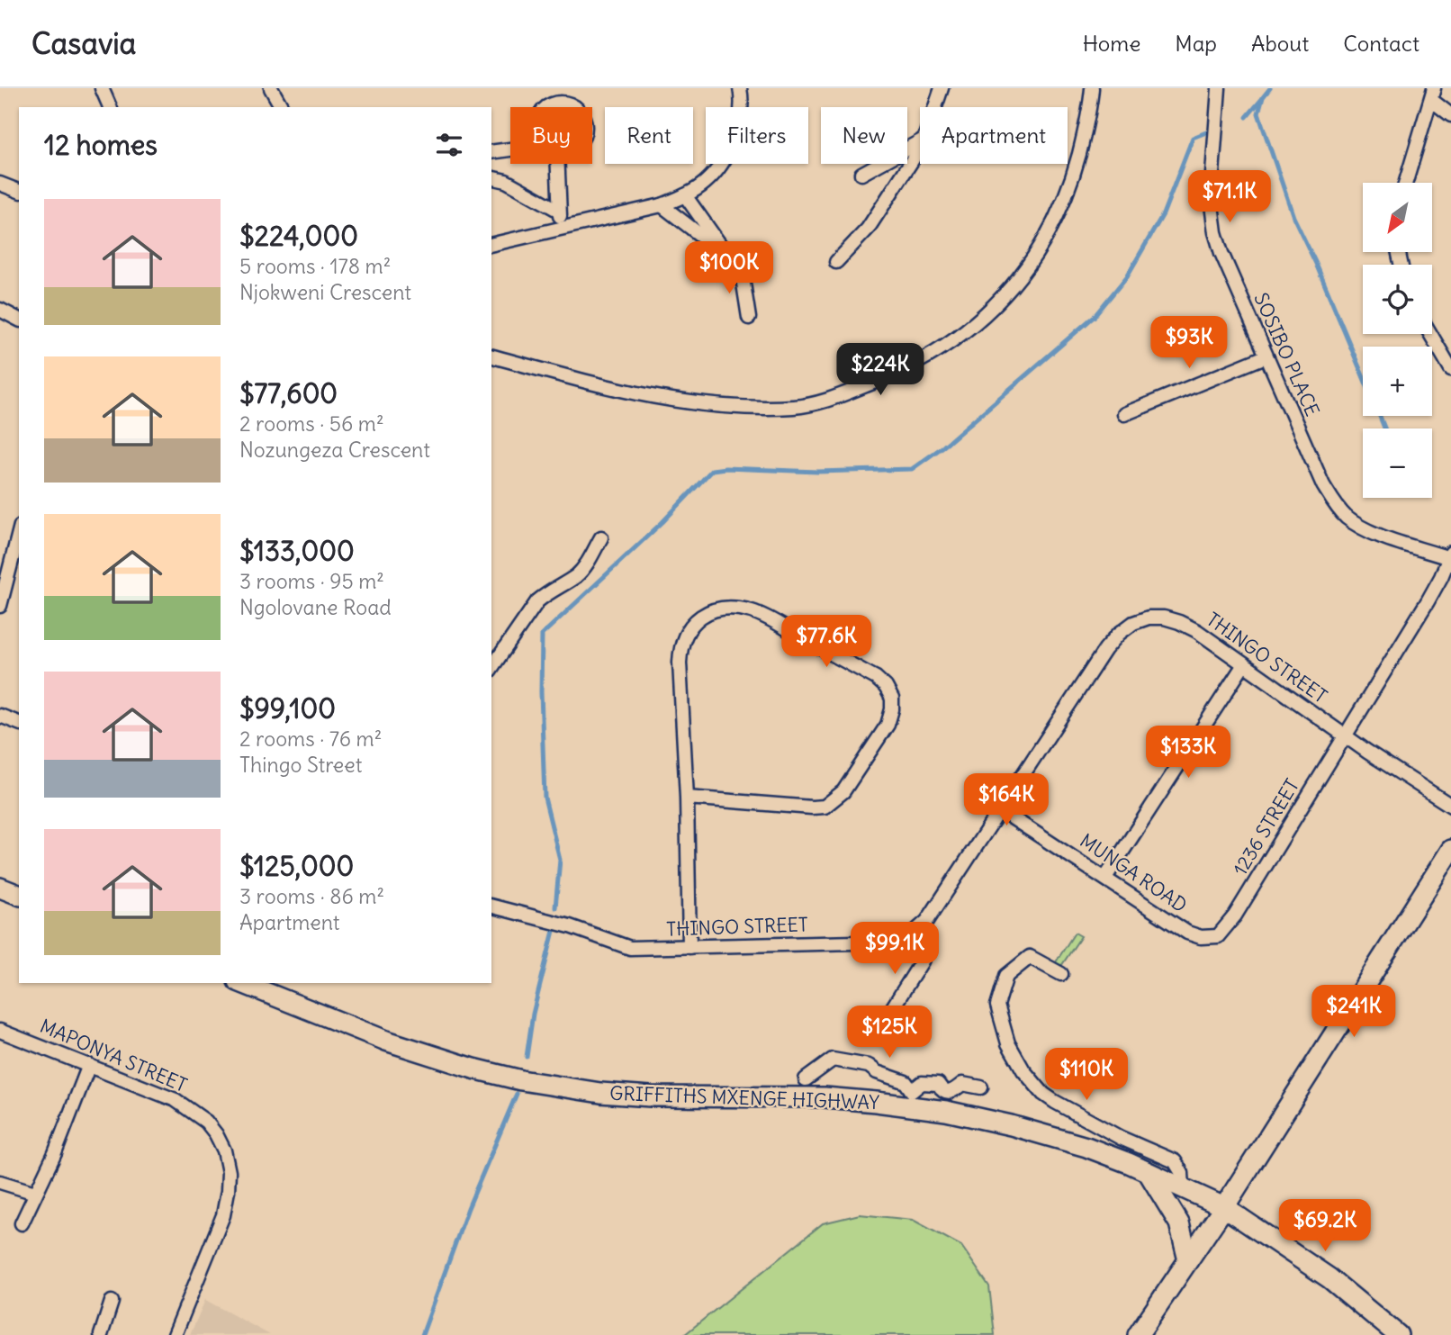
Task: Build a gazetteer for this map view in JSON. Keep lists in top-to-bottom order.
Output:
{
  "streets": {
    "street": [
      "SOSIBO PLACE",
      "THINGO STREET",
      "1236 STREET",
      "MUNGA ROAD",
      "MAPONYA STREET",
      "GRIFFITHS MXENGE HIGHWAY"
    ]
  },
  "crossings": [
    ["SOSIBO PLACE", "1236 STREET"],
    ["THINGO STREET", "1236 STREET"],
    ["THINGO STREET", "MUNGA ROAD"],
    ["1236 STREET", "MUNGA ROAD"]
  ],
  "north": "bottom left",
  "page": {
    "header": "Casavia",
    "nav": [
      "Home",
      "Map",
      "About",
      "Contact"
    ],
    "chip": [
      "Buy",
      "Rent",
      "Filters",
      "New",
      "Apartment"
    ],
    "heading": "12 homes",
    "price": [
      "$71.1K",
      "$100K",
      "$93K",
      "$224K",
      "$77.6K",
      "$133K",
      "$164K",
      "$99.1K",
      "$241K",
      "$125K",
      "$110K",
      "$69.2K"
    ],
    "map_buttons": ["+", "−"],
    "list": [
      {
        "name": "$224,000",
        "note": "5 rooms · 178 m² · Njokweni Crescent"
      },
      {
        "name": "$77,600",
        "note": "2 rooms · 56 m² · Nozungeza Crescent"
      },
      {
        "name": "$133,000",
        "note": "3 rooms · 95 m² · Ngolovane Road"
      },
      {
        "name": "$99,100",
        "note": "2 rooms · 76 m² · Thingo Street"
      },
      {
        "name": "$125,000",
        "note": "3 rooms · 86 m² · Apartment"
      }
    ]
  }
}
